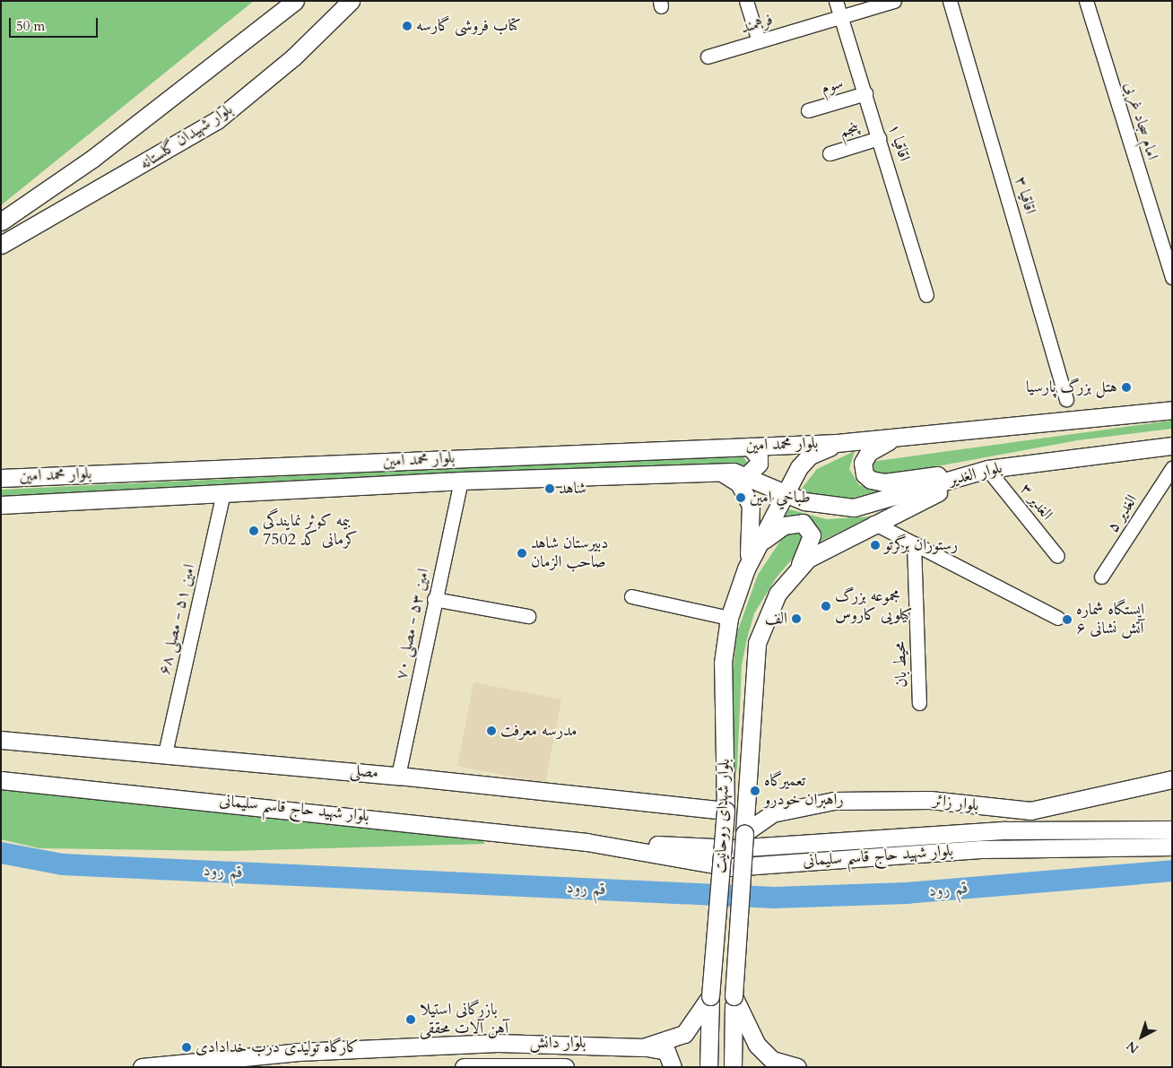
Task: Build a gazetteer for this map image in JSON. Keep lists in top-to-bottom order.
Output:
{
  "streets": {
    "main road": [
      "بلوار شهیدان گلستانه",
      "بلوار محمد امین",
      "بلوار الغدیر",
      "مصلی",
      "بلوار زائر",
      "بلوار شهید حاج قاسم سلیمانی",
      "بلوار شهدای روحانیت",
      "بلوار دانش"
    ],
    "street": [
      "فرهمند",
      "سوم",
      "امام سجاد غربی",
      "پنجم",
      "اقاقیا ۱",
      "اقاقیا ۳",
      "الغدیر ۳",
      "الغدیر ۵",
      "امین ۵۱ - مصلی ۶۸",
      "امین ۵۳ - مصلی ۷۰",
      "محیط بان"
    ]
  },
  "crossings": [
    ["فرهمند", "اقاقیا ۱"],
    ["سوم", "اقاقیا ۱"],
    ["پنجم", "اقاقیا ۱"],
    ["بلوار محمد امین", "بلوار الغدیر"],
    ["بلوار محمد امین", "امین ۵۱ - مصلی ۶۸"],
    ["بلوار محمد امین", "امین ۵۳ - مصلی ۷۰"],
    ["بلوار الغدیر", "الغدیر ۳"],
    ["امین ۵۱ - مصلی ۶۸", "مصلی"],
    ["امین ۵۳ - مصلی ۷۰", "مصلی"],
    ["مصلی", "بلوار شهدای روحانیت"],
    ["بلوار زائر", "بلوار شهدای روحانیت"],
    ["بلوار شهدای روحانیت", "بلوار دانش"]
  ],
  "water": ["قم رود"],
  "places": [
    "کتاب فروشی گارسه",
    "هتل بزرگ پارسیا",
    "شاهد",
    "طباخي امين",
    "بیمه کوثر نمایندگی کرمانی کد 7502",
    "رستوران برگرتو",
    "دبیرستان شاهد صاحب الزمان",
    "مجموعه بزرگ کیلویی کاروس",
    "الف",
    "ایستگاه شماره ۶ آتش نشانی",
    "مدرسه معرفت",
    "تعمیرگاه راهبران خودرو",
    "بازرگانی استیلا آهن آلات محققی",
    "کارگاه تولیدی درب خدادادی"
  ],
  "scale_bar": "50 m",
  "north": "bottom left"
}
